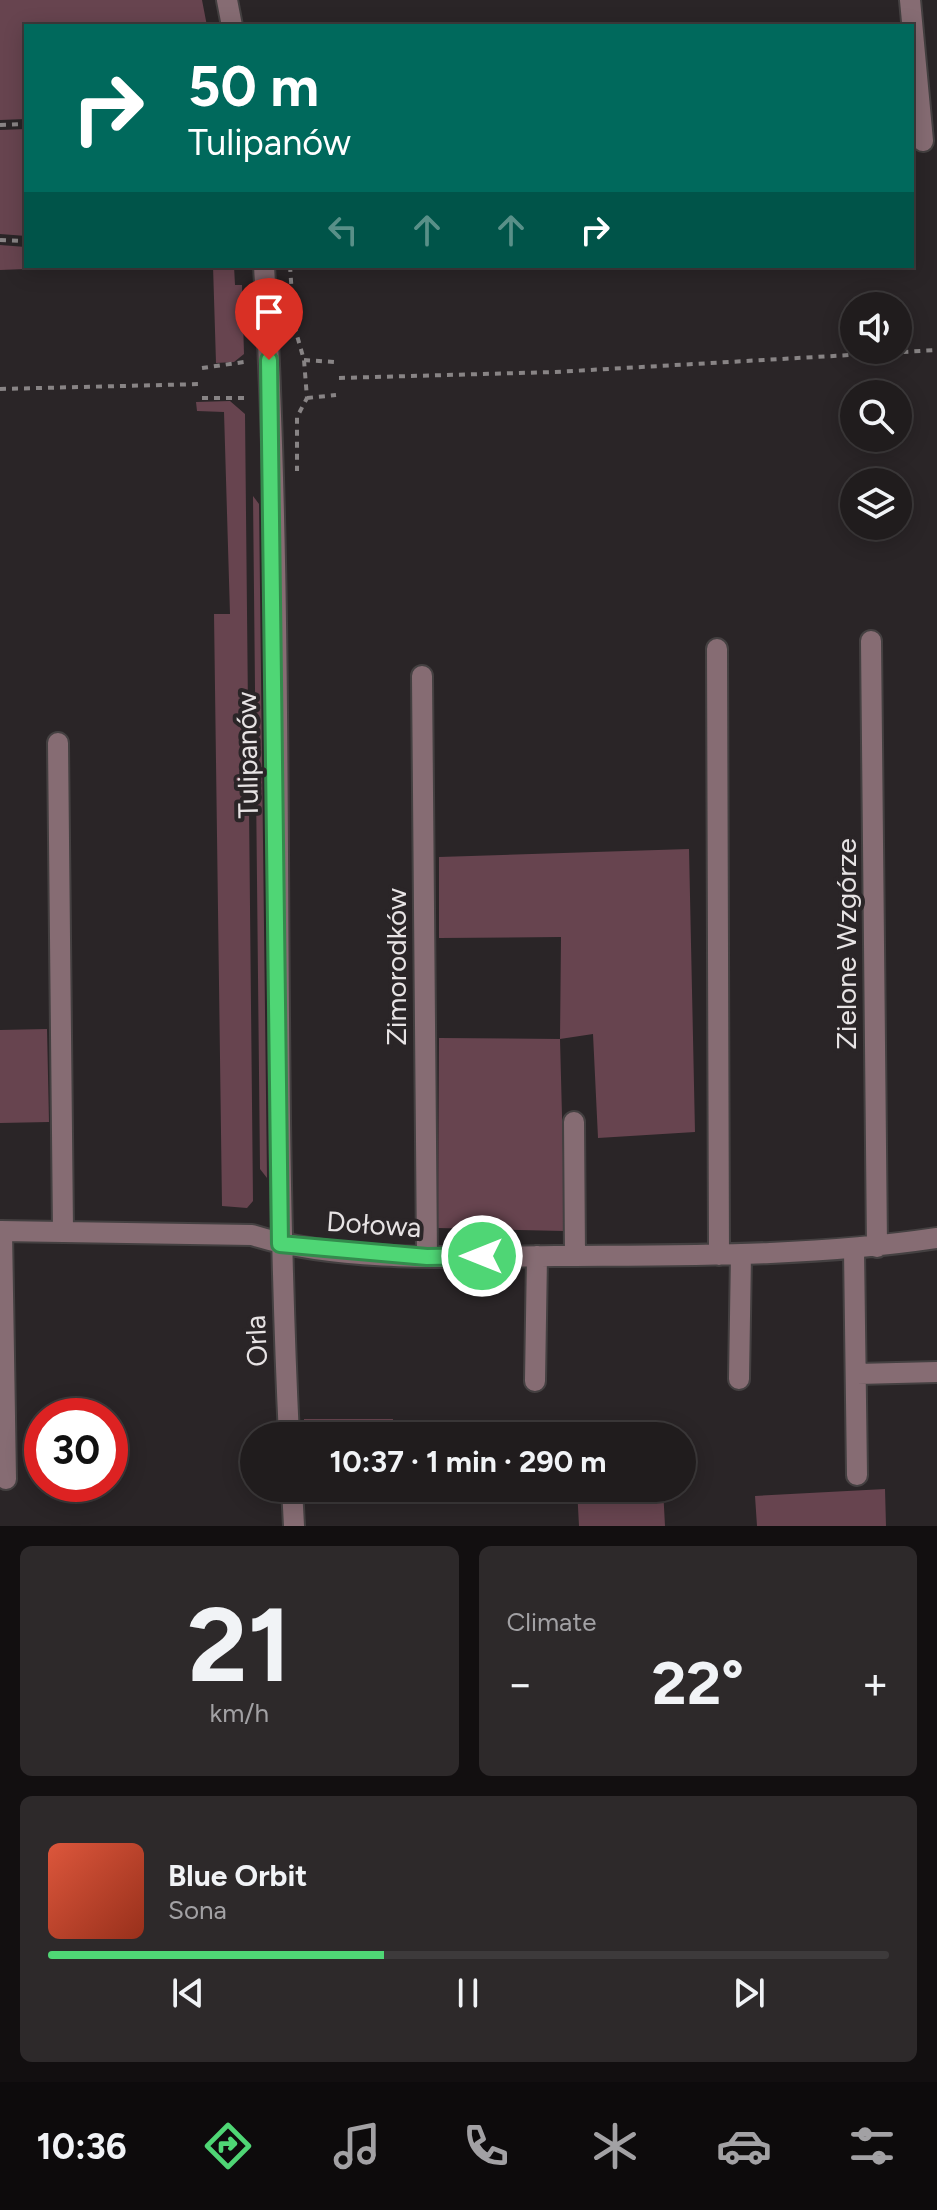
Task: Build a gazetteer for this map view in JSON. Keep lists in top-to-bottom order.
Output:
{
  "streets": {
    "street": [
      "Tulipanów",
      "Zielone Wzgórze",
      "Zimorodków",
      "Dołowa",
      "Orla"
    ]
  },
  "crossings": [
    ["Tulipanów", "Dołowa"],
    ["Tulipanów", "Orla"],
    ["Zielone Wzgórze", "Dołowa"],
    ["Zimorodków", "Dołowa"],
    ["Dołowa", "Orla"]
  ],
  "page": {
    "turn": ["50 m", "Tulipanów"],
    "limit": "30",
    "trip": "10:37 · 1 min · 290 m",
    "tile": [
      ["21", "km/h"],
      "Climate"
    ],
    "heat": ["−", "22°", "+"],
    "song": ["Blue Orbit", "Sona"],
    "tabs": "10:36"
  }
}
